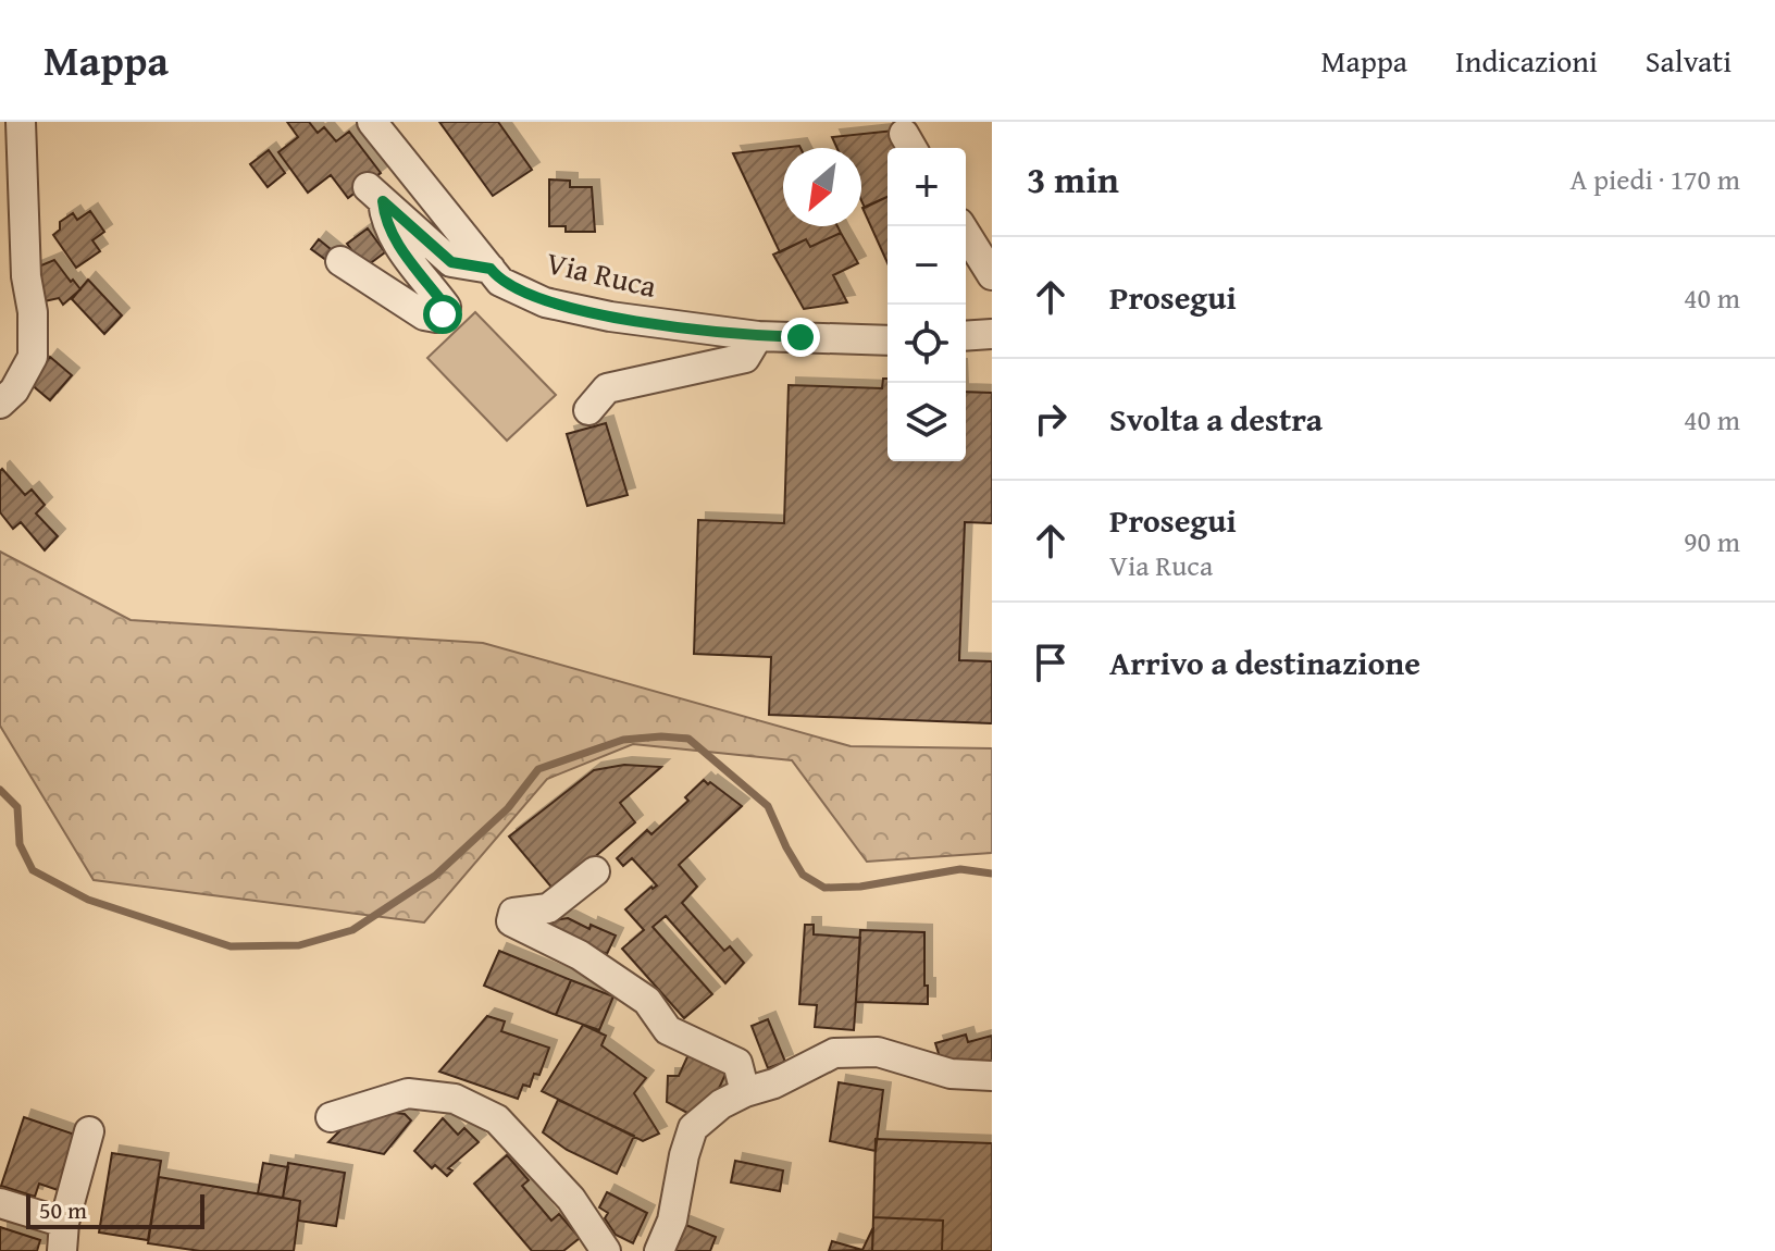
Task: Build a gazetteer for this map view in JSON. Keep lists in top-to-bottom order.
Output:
{
  "streets": {
    "street": ["Via Ruca"]
  },
  "scale_bar": "50 m",
  "north": "bottom left",
  "page": {
    "header": "Mappa",
    "nav": ["Mappa", "Indicazioni", "Salvati"],
    "heading": ["3 min", "A piedi · 170 m"],
    "map_buttons": ["+", "−"],
    "list": [
      ["Prosegui", "40 m"],
      ["Svolta a destra", "40 m"],
      ["Prosegui", "Via Ruca", "90 m"],
      "Arrivo a destinazione"
    ],
    "scale": "50 m"
  }
}
